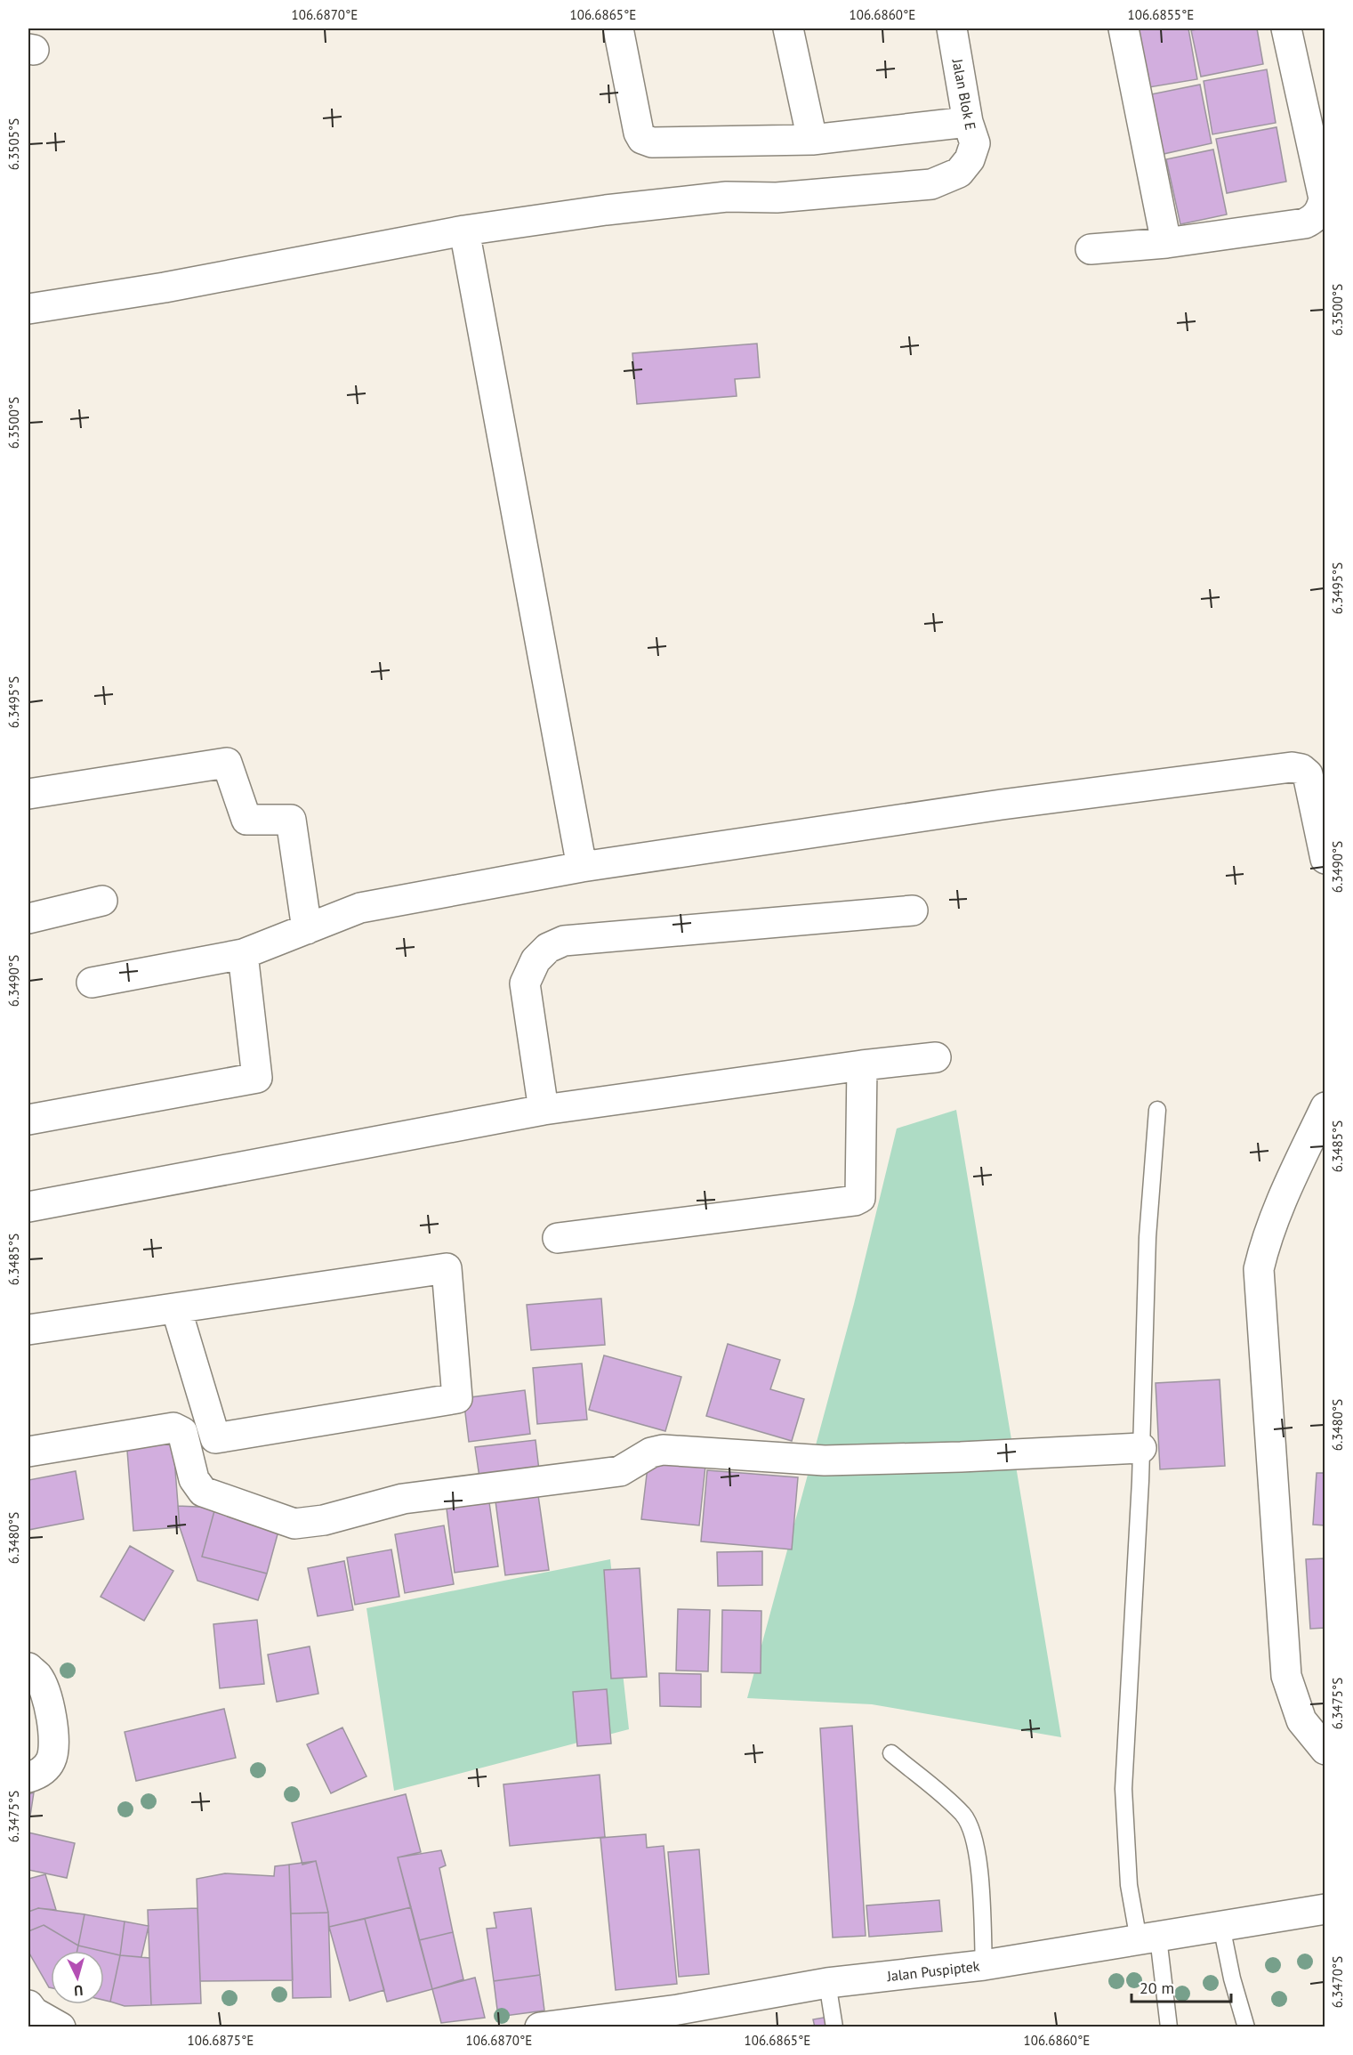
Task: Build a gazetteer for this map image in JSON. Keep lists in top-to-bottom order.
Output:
{
  "streets": {
    "street": ["Jalan Blok E", "Jalan Puspiptek"]
  },
  "scale_bar": "20 m",
  "north": "bottom",
  "coordinates": [
    "106.6870°E",
    "106.6865°E",
    "106.6860°E",
    "106.6855°E",
    "6.3505°S",
    "6.3500°S",
    "6.3495°S",
    "6.3490°S",
    "6.3485°S",
    "6.3480°S",
    "6.3475°S",
    "6.3470°S",
    "106.6875°E"
  ]
}
